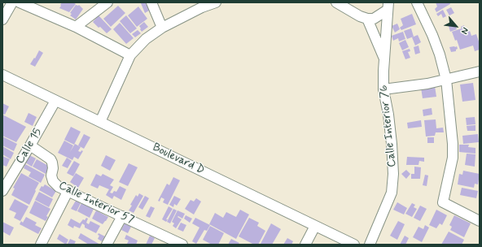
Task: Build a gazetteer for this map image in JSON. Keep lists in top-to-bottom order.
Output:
{
  "streets": {
    "street": [
      "Calle Interior 76",
      "Calle 15",
      "Boulevard D",
      "Calle Interior 57"
    ]
  },
  "crossings": [
    ["Calle 15", "Boulevard D"],
    ["Calle 15", "Calle Interior 57"]
  ],
  "north": "bottom right"
}
